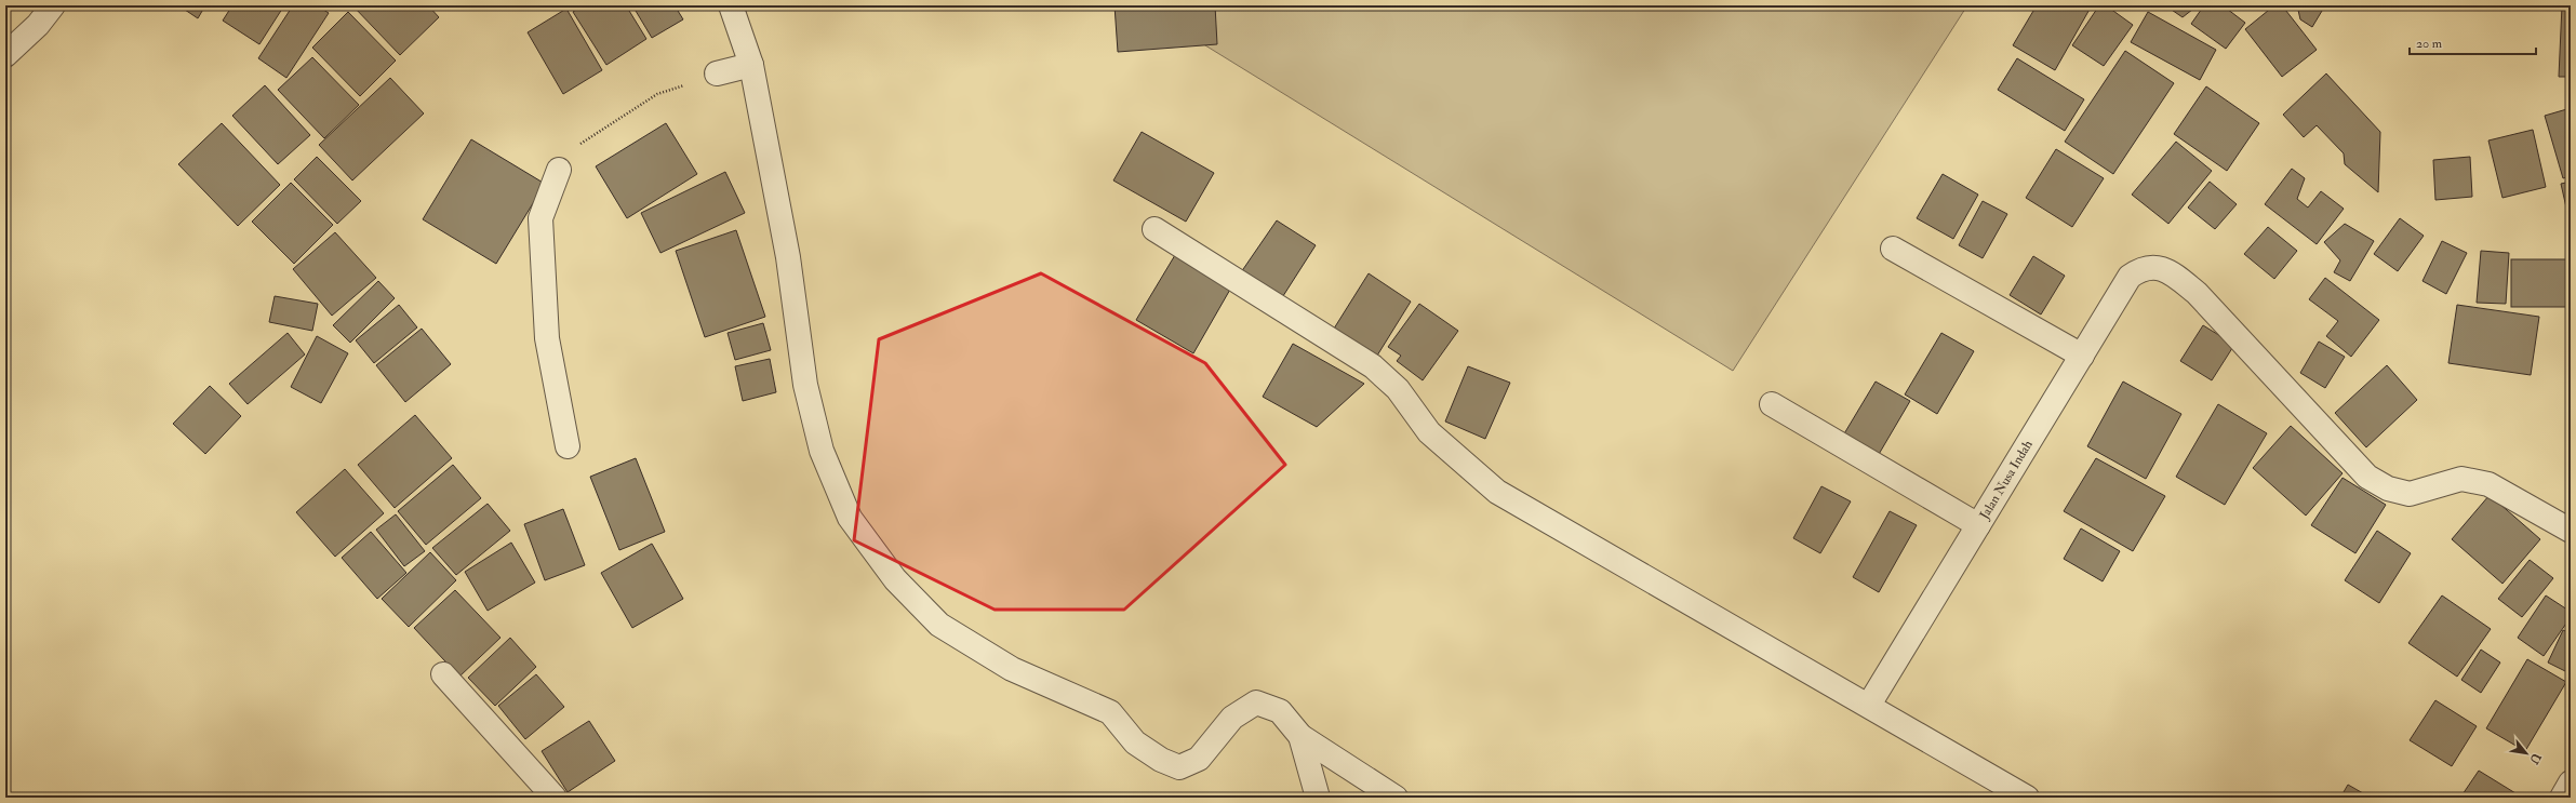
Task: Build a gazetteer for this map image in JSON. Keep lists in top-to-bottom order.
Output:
{
  "streets": {
    "street": ["Jalan Nusa Indah"]
  },
  "scale_bar": "20 m",
  "north": "bottom right"
}
